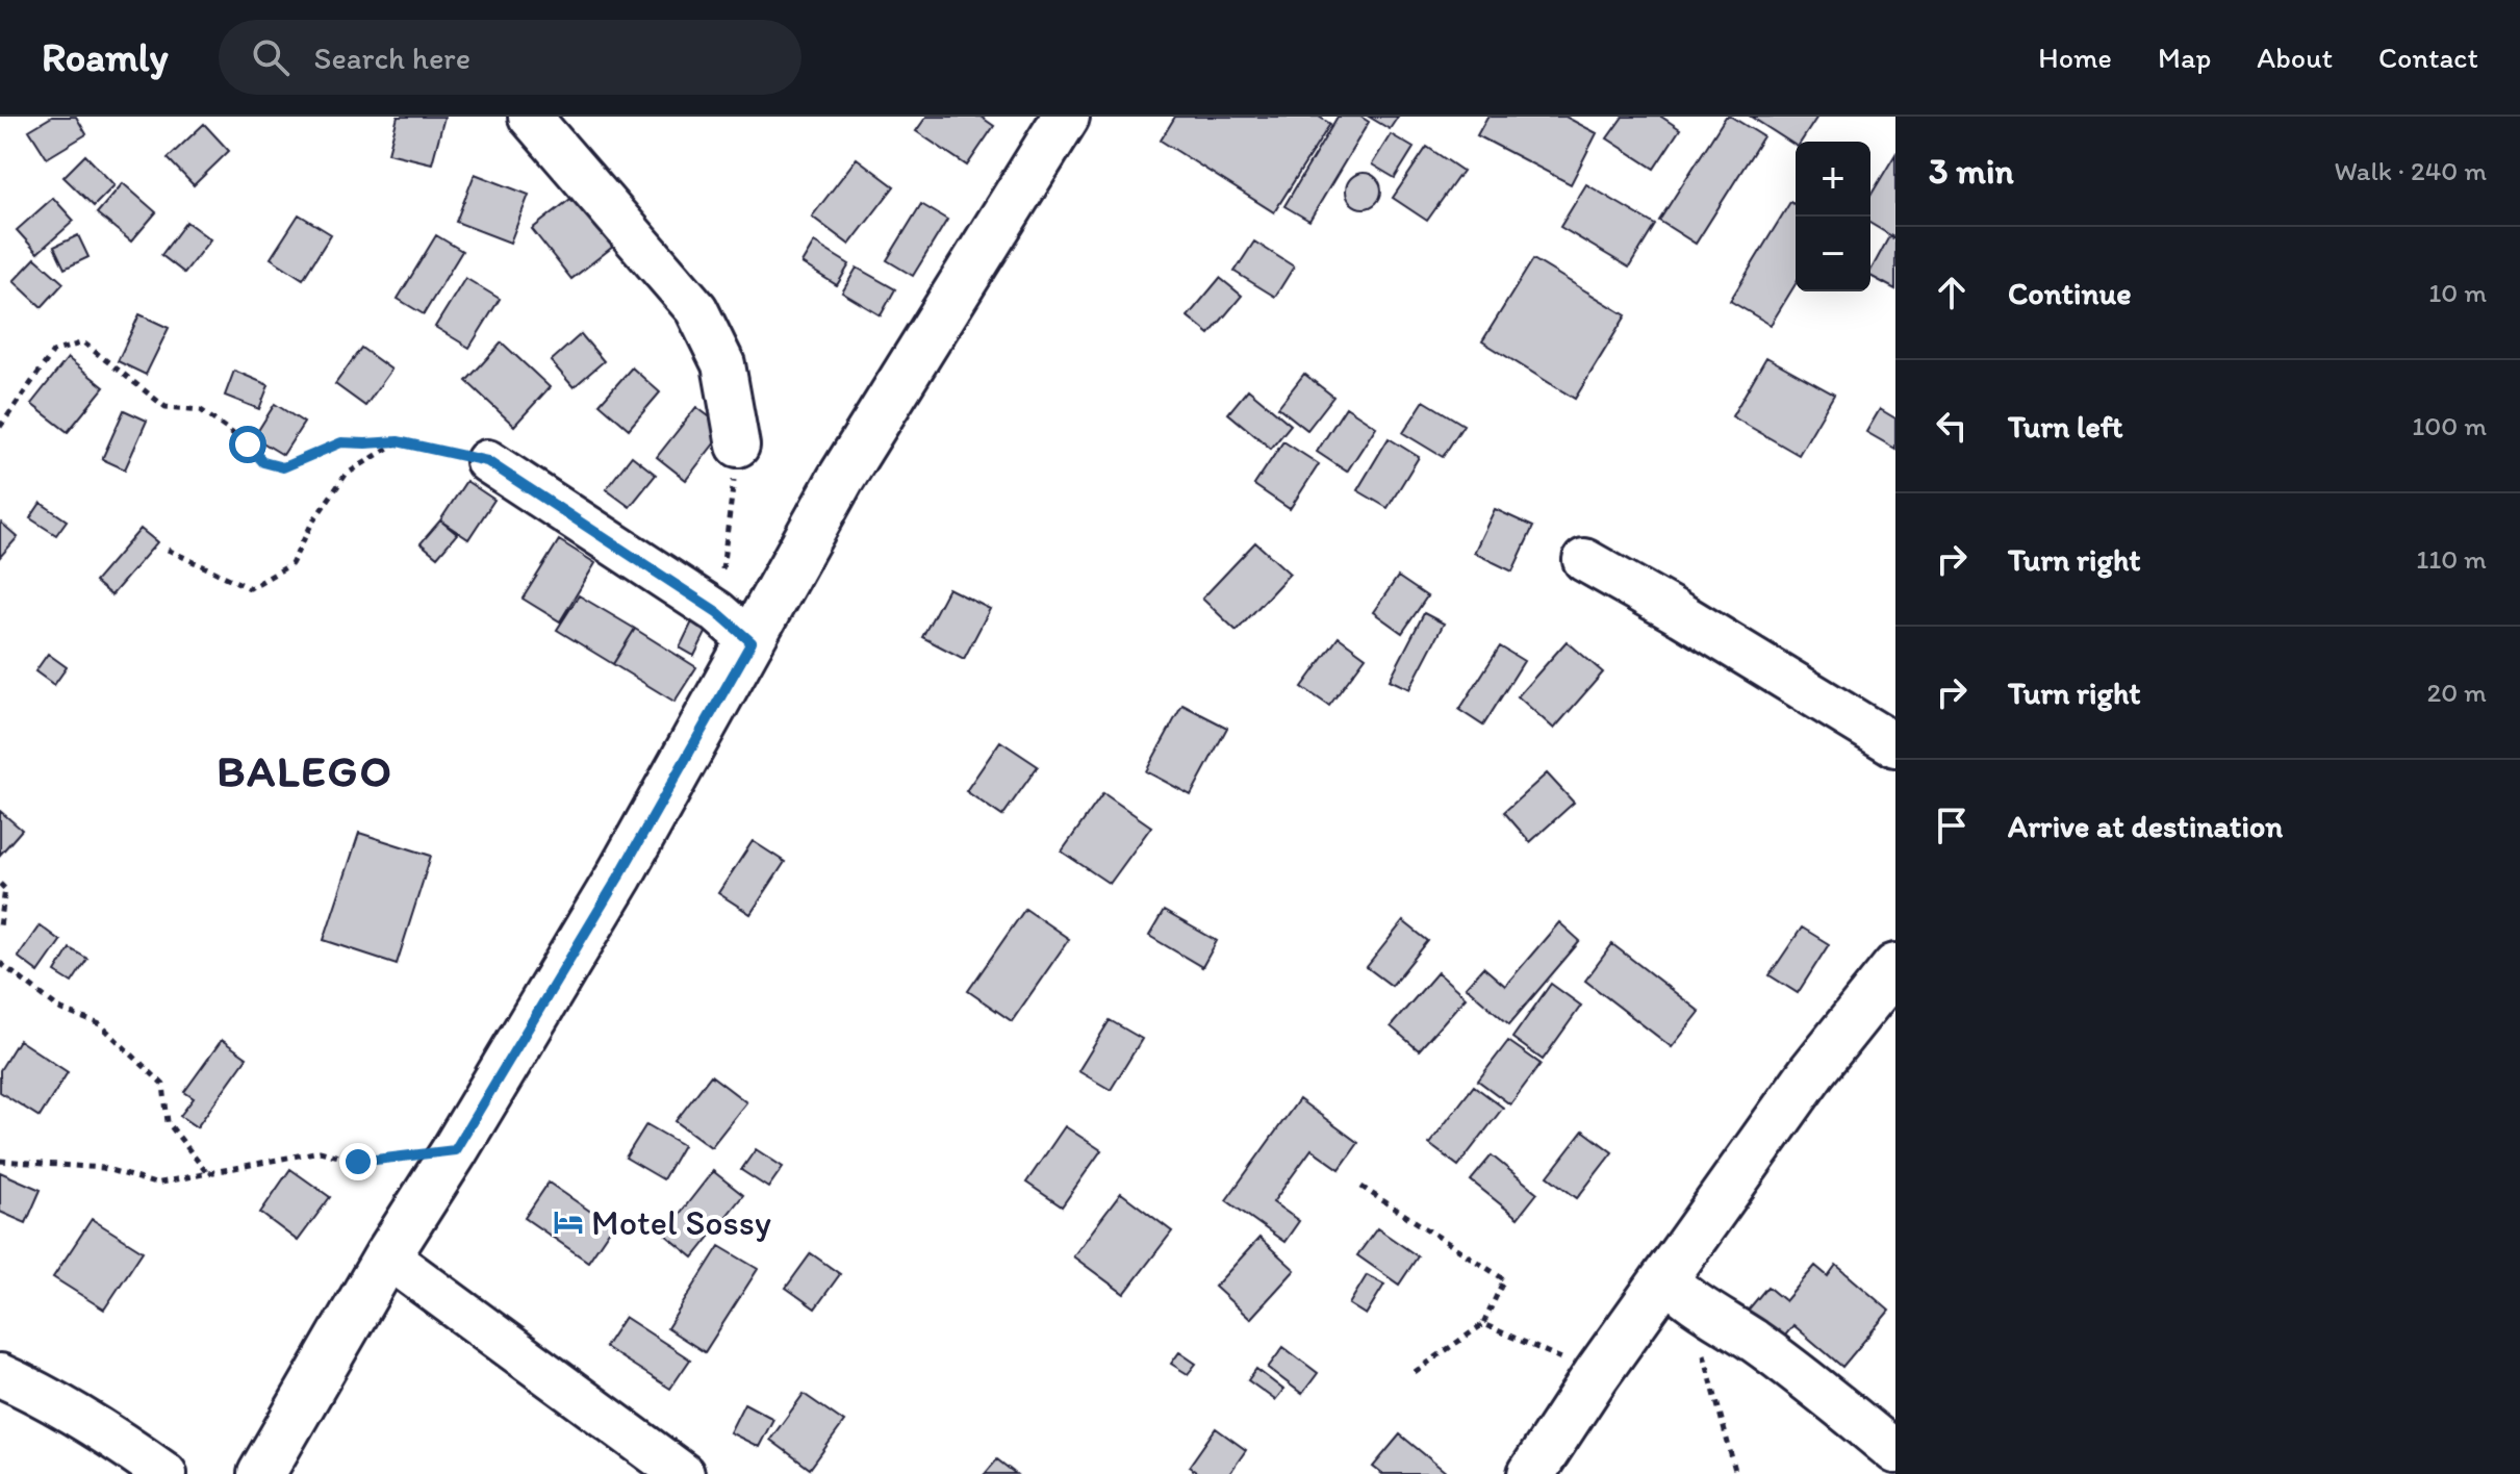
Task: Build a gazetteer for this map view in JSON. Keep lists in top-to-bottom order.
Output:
{
  "districts": ["BALEGO"],
  "places": {
    "hotel": ["Motel Sossy"]
  },
  "page": {
    "header": "Roamly",
    "search": "Search here",
    "nav": [
      "Home",
      "Map",
      "About",
      "Contact"
    ],
    "heading": ["3 min", "Walk · 240 m"],
    "map_buttons": ["+", "−"],
    "list": [
      ["Continue", "10 m"],
      ["Turn left", "100 m"],
      ["Turn right", "110 m"],
      ["Turn right", "20 m"],
      "Arrive at destination"
    ]
  }
}
